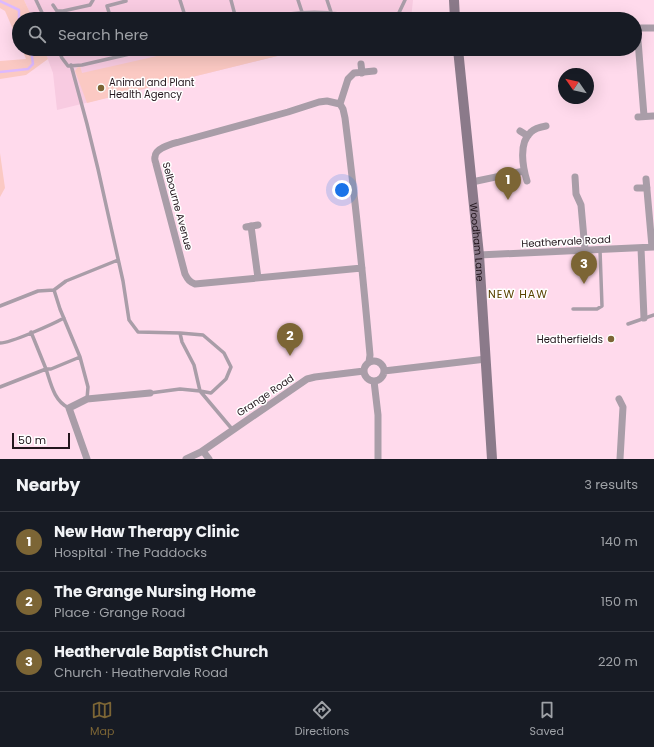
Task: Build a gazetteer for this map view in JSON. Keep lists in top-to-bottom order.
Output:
{
  "streets": {
    "main road": ["Woodham Lane"],
    "street": ["Selbourne Avenue", "Heathervale Road", "Grange Road"]
  },
  "crossings": [
    ["Heathervale Road", "Woodham Lane"]
  ],
  "districts": ["NEW HAW"],
  "places": ["Animal and Plant Health Agency", "Heatherfields"],
  "scale_bar": "50 m",
  "north": "top left",
  "page": {
    "search": "Search here",
    "pins": ["1", "3", "2"],
    "scale": "50 m",
    "heading": ["Nearby", "3 results"],
    "list": [
      {
        "mark": "1",
        "name": "New Haw Therapy Clinic",
        "note": "Hospital · The Paddocks",
        "value": "140 m"
      },
      {
        "mark": "2",
        "name": "The Grange Nursing Home",
        "note": "Place · Grange Road",
        "value": "150 m"
      },
      {
        "mark": "3",
        "name": "Heathervale Baptist Church",
        "note": "Church · Heathervale Road",
        "value": "220 m"
      }
    ],
    "nav": ["Map", "Directions", "Saved"]
  }
}
